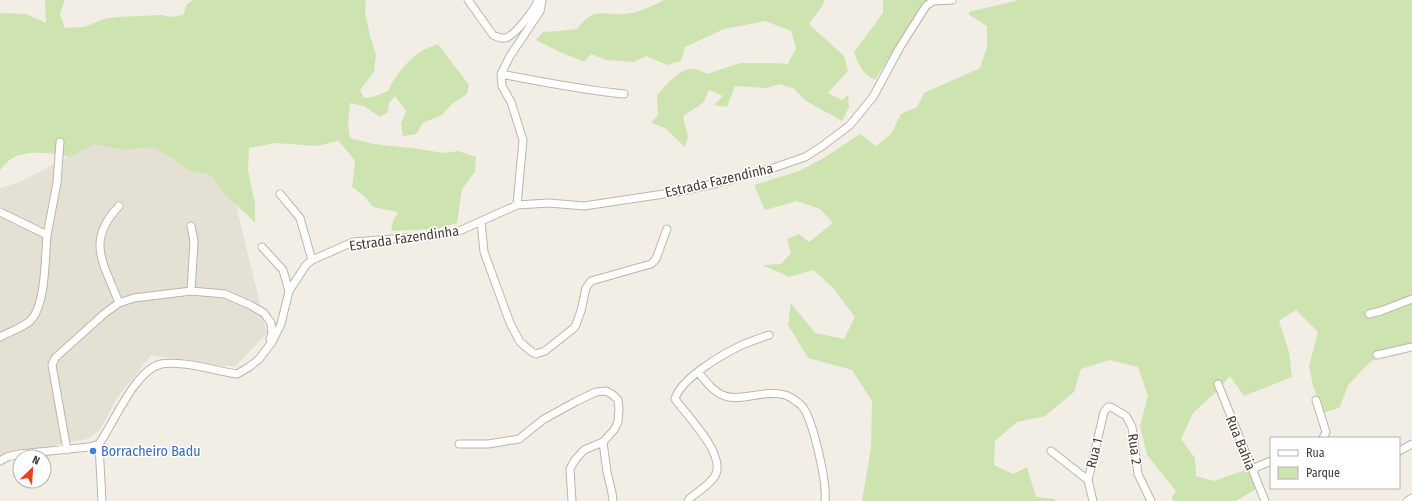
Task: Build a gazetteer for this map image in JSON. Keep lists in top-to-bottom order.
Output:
{
  "streets": {
    "street": [
      "Estrada Fazendinha",
      "Rua Bahia",
      "Rua 2",
      "Rua 1"
    ]
  },
  "crossings": [
    ["Rua 2", "Rua 1"]
  ],
  "places": ["Borracheiro Badu"],
  "legend": ["Rua", "Parque"],
  "north": "top right"
}
